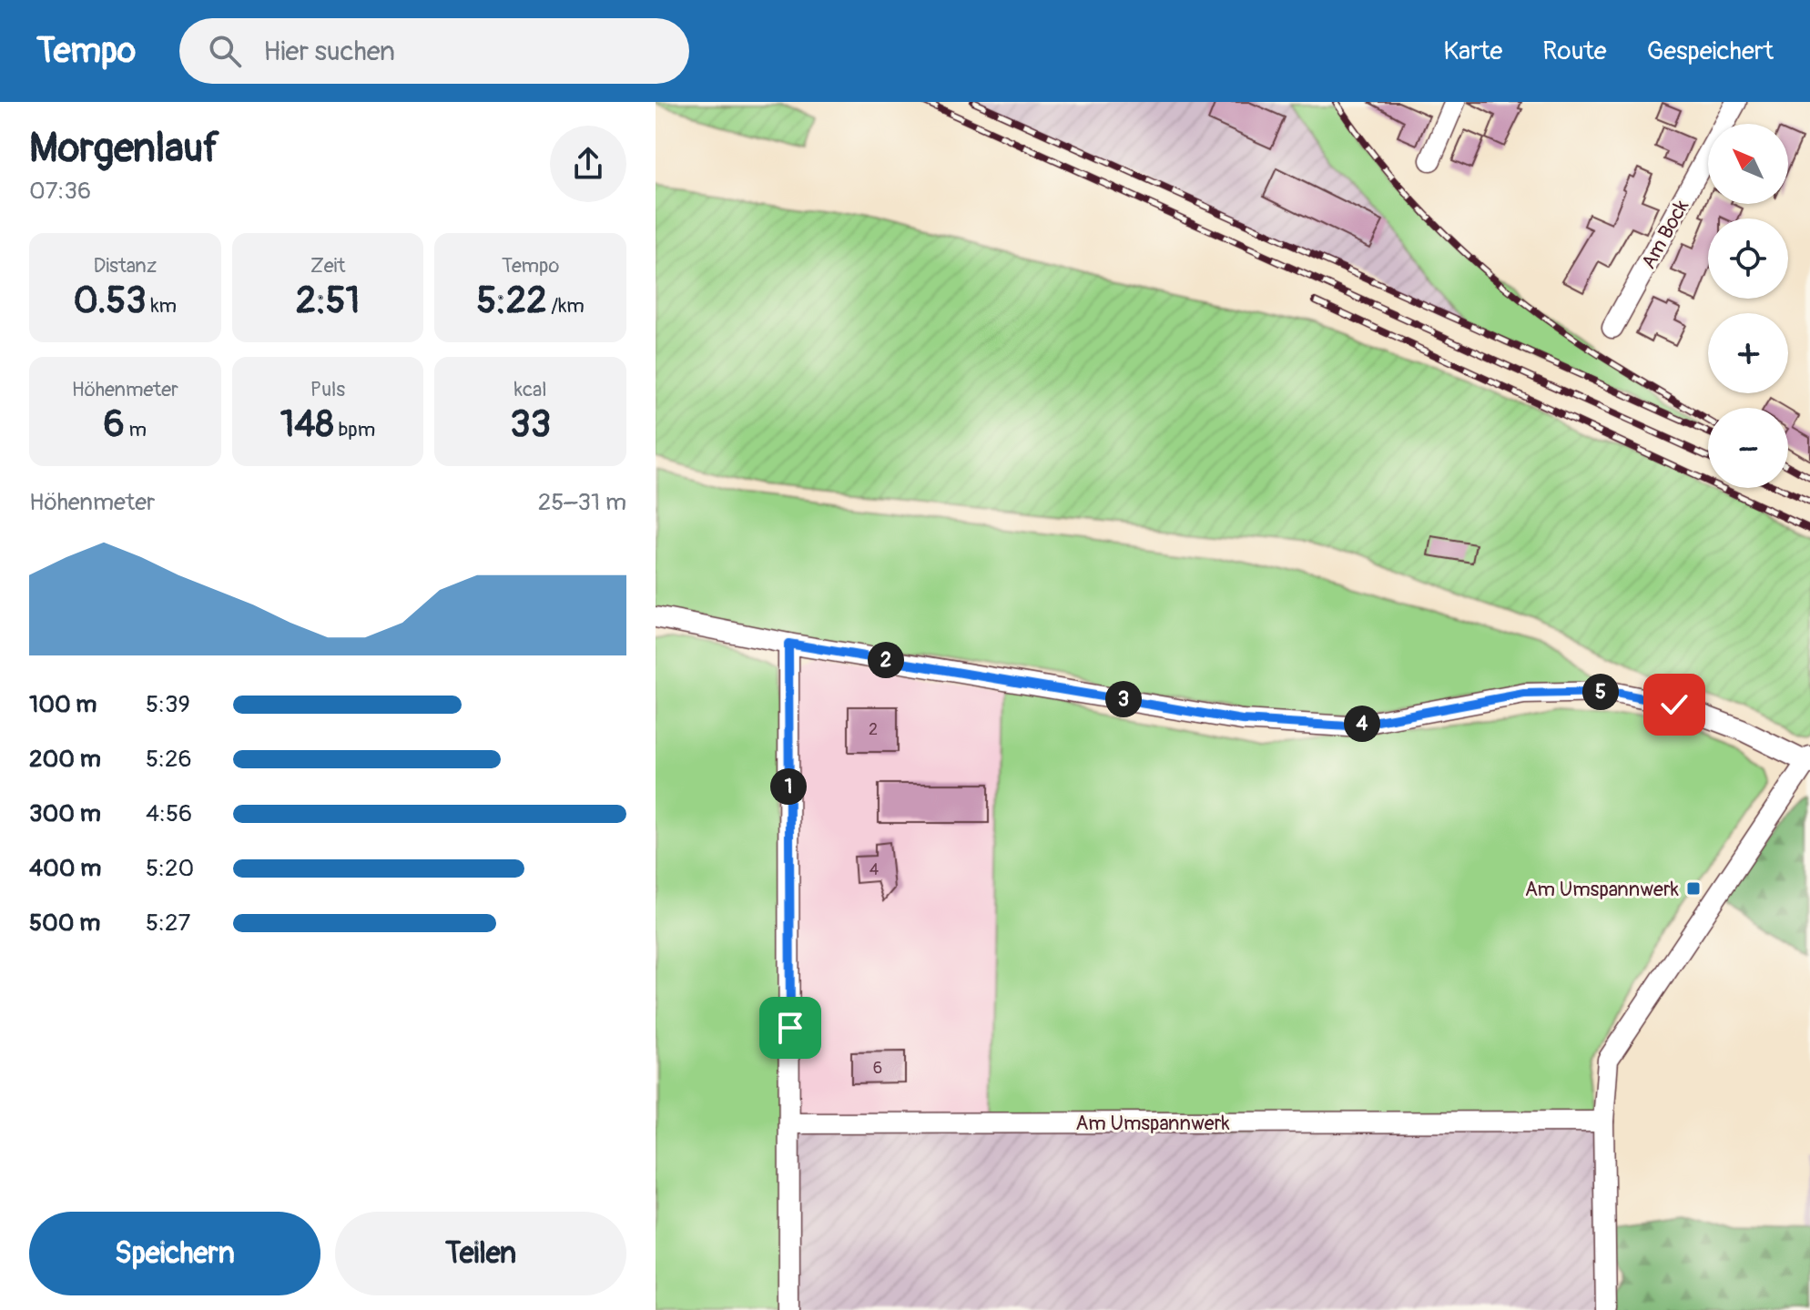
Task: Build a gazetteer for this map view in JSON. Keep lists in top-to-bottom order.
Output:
{
  "streets": {
    "street": ["Am Bock", "Am Umspannwerk"]
  },
  "places": {
    "transit": ["Am Umspannwerk"]
  },
  "house_numbers": ["2", "4", "6"],
  "north": "top left",
  "page": {
    "header": "Tempo",
    "search": "Hier suchen",
    "nav": ["Karte", "Route", "Gespeichert"],
    "heading": ["Morgenlauf", "07:36"],
    "map_buttons": ["+", "−"],
    "stats": [
      ["Distanz", "0.53 km"],
      ["Zeit", "2:51"],
      ["Tempo", "5:22 /km"],
      ["Höhenmeter", "6 m"],
      ["Puls", "148 bpm"],
      ["kcal", "33"]
    ],
    "chart": ["Höhenmeter", "25–31 m"],
    "pins": [
      "2",
      "5",
      "3",
      "4",
      "1"
    ],
    "list": [
      {
        "name": "100 m",
        "note": "5:39"
      },
      {
        "name": "200 m",
        "note": "5:26"
      },
      {
        "name": "300 m",
        "note": "4:56"
      },
      {
        "name": "400 m",
        "note": "5:20"
      },
      {
        "name": "500 m",
        "note": "5:27"
      }
    ],
    "buttons": ["Speichern", "Teilen"]
  }
}
